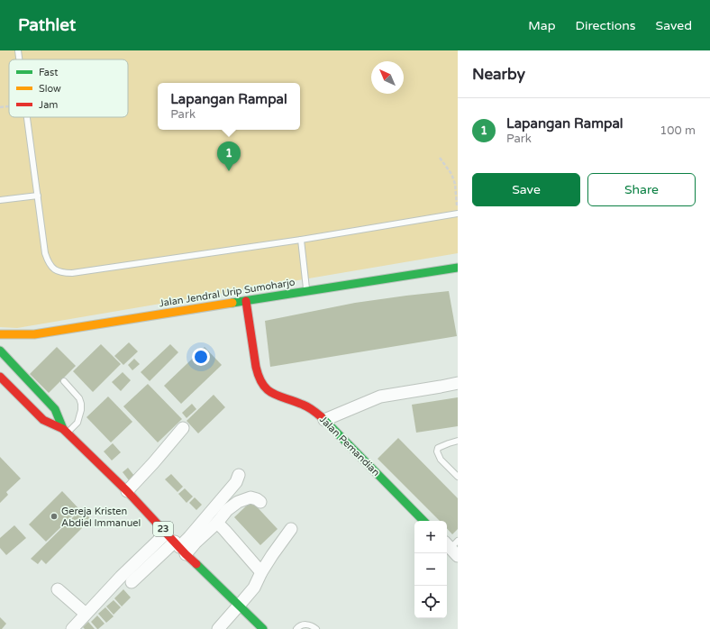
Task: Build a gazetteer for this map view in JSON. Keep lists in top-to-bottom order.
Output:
{
  "streets": {
    "main road": ["Jalan Jendral Urip Sumoharjo", "Jalan Pemandian", "23"]
  },
  "crossings": [
    ["Jalan Jendral Urip Sumoharjo", "Jalan Pemandian"]
  ],
  "places": ["Gereja Kristen Abdiel Immanuel"],
  "legend": ["Fast", "Slow", "Jam"],
  "north": "top left",
  "page": {
    "header": "Pathlet",
    "nav": ["Map", "Directions", "Saved"],
    "heading": "Nearby",
    "popup": ["Lapangan Rampal", "Park"],
    "list": [
      {
        "mark": "1",
        "name": "Lapangan Rampal",
        "note": "Park",
        "value": "100 m"
      }
    ],
    "pins": "1",
    "buttons": ["Save", "Share"],
    "map_buttons": ["+", "−"]
  }
}
